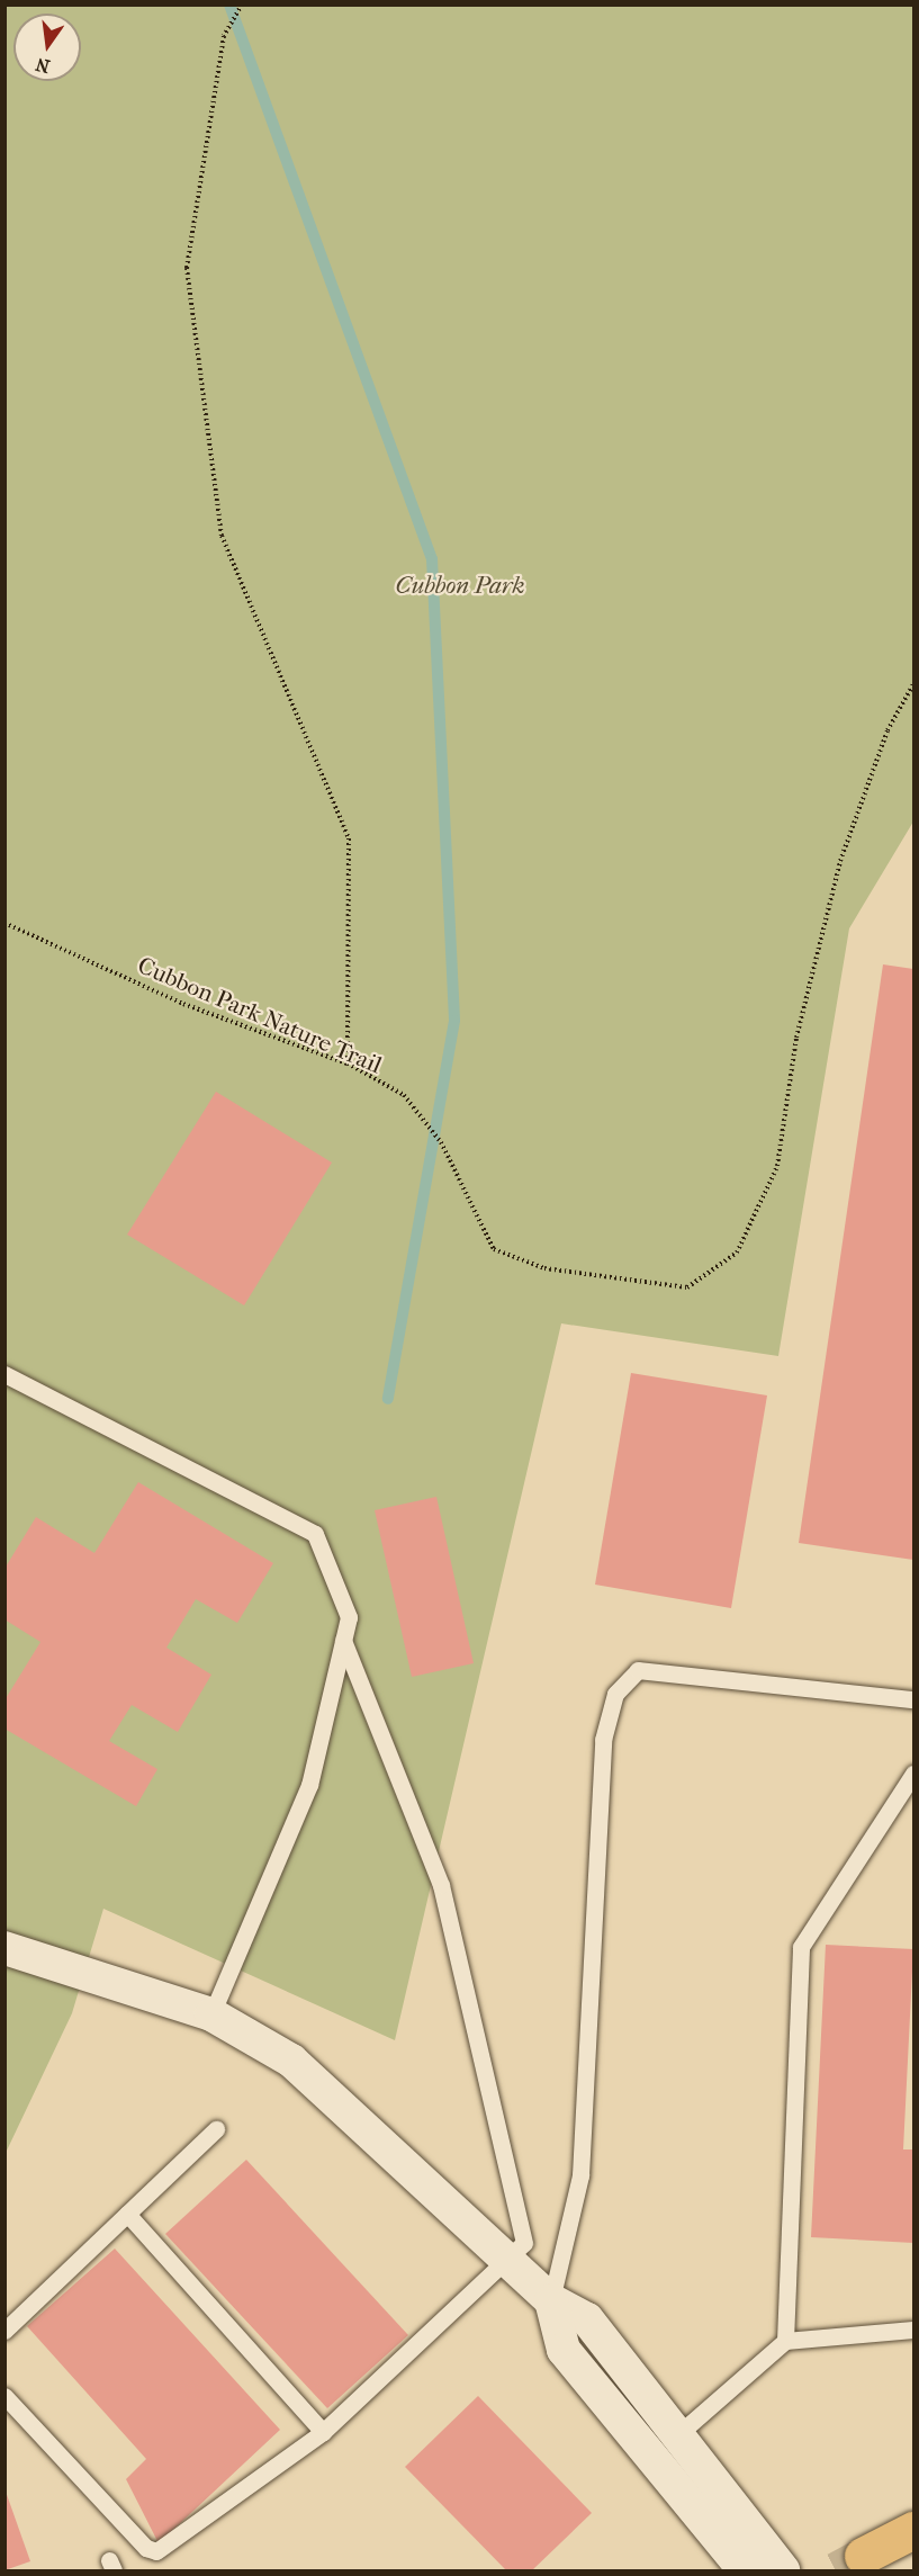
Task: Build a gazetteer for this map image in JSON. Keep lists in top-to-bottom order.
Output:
{
  "streets": {
    "path": ["Cubbon Park Nature Trail"]
  },
  "parks": ["Cubbon Park"],
  "north": "bottom"
}
